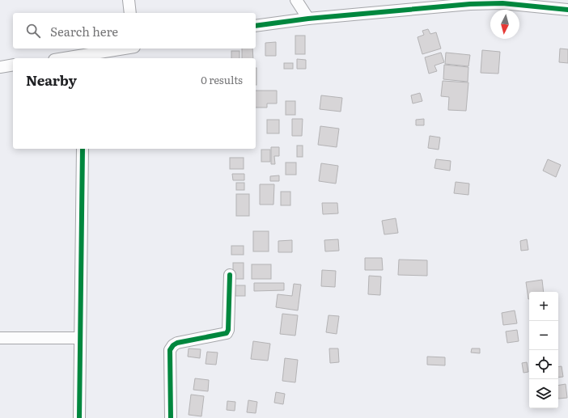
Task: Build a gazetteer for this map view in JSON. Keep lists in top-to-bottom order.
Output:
{
  "north": "bottom",
  "page": {
    "search": "Search here",
    "heading": ["Nearby", "0 results"],
    "map_buttons": ["+", "−"]
  }
}
